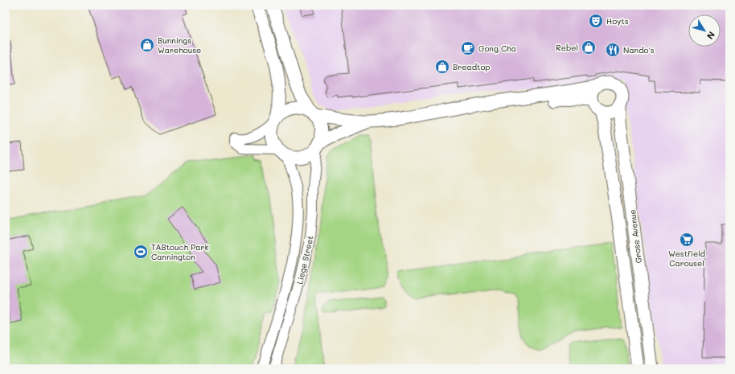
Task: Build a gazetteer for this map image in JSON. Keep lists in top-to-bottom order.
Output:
{
  "streets": {
    "street": ["Grose Avenue", "Liege Street"]
  },
  "places": {
    "theatre": ["Hoyts"],
    "shop": ["Bunnings Warehouse", "Rebel", "Breadtop"],
    "cafe": ["Gong Cha"],
    "restaurant": ["Nando's"],
    "supermarket": ["Westfield Carousel"],
    "sports": ["TABtouch Park Cannington"]
  },
  "north": "bottom right"
}
